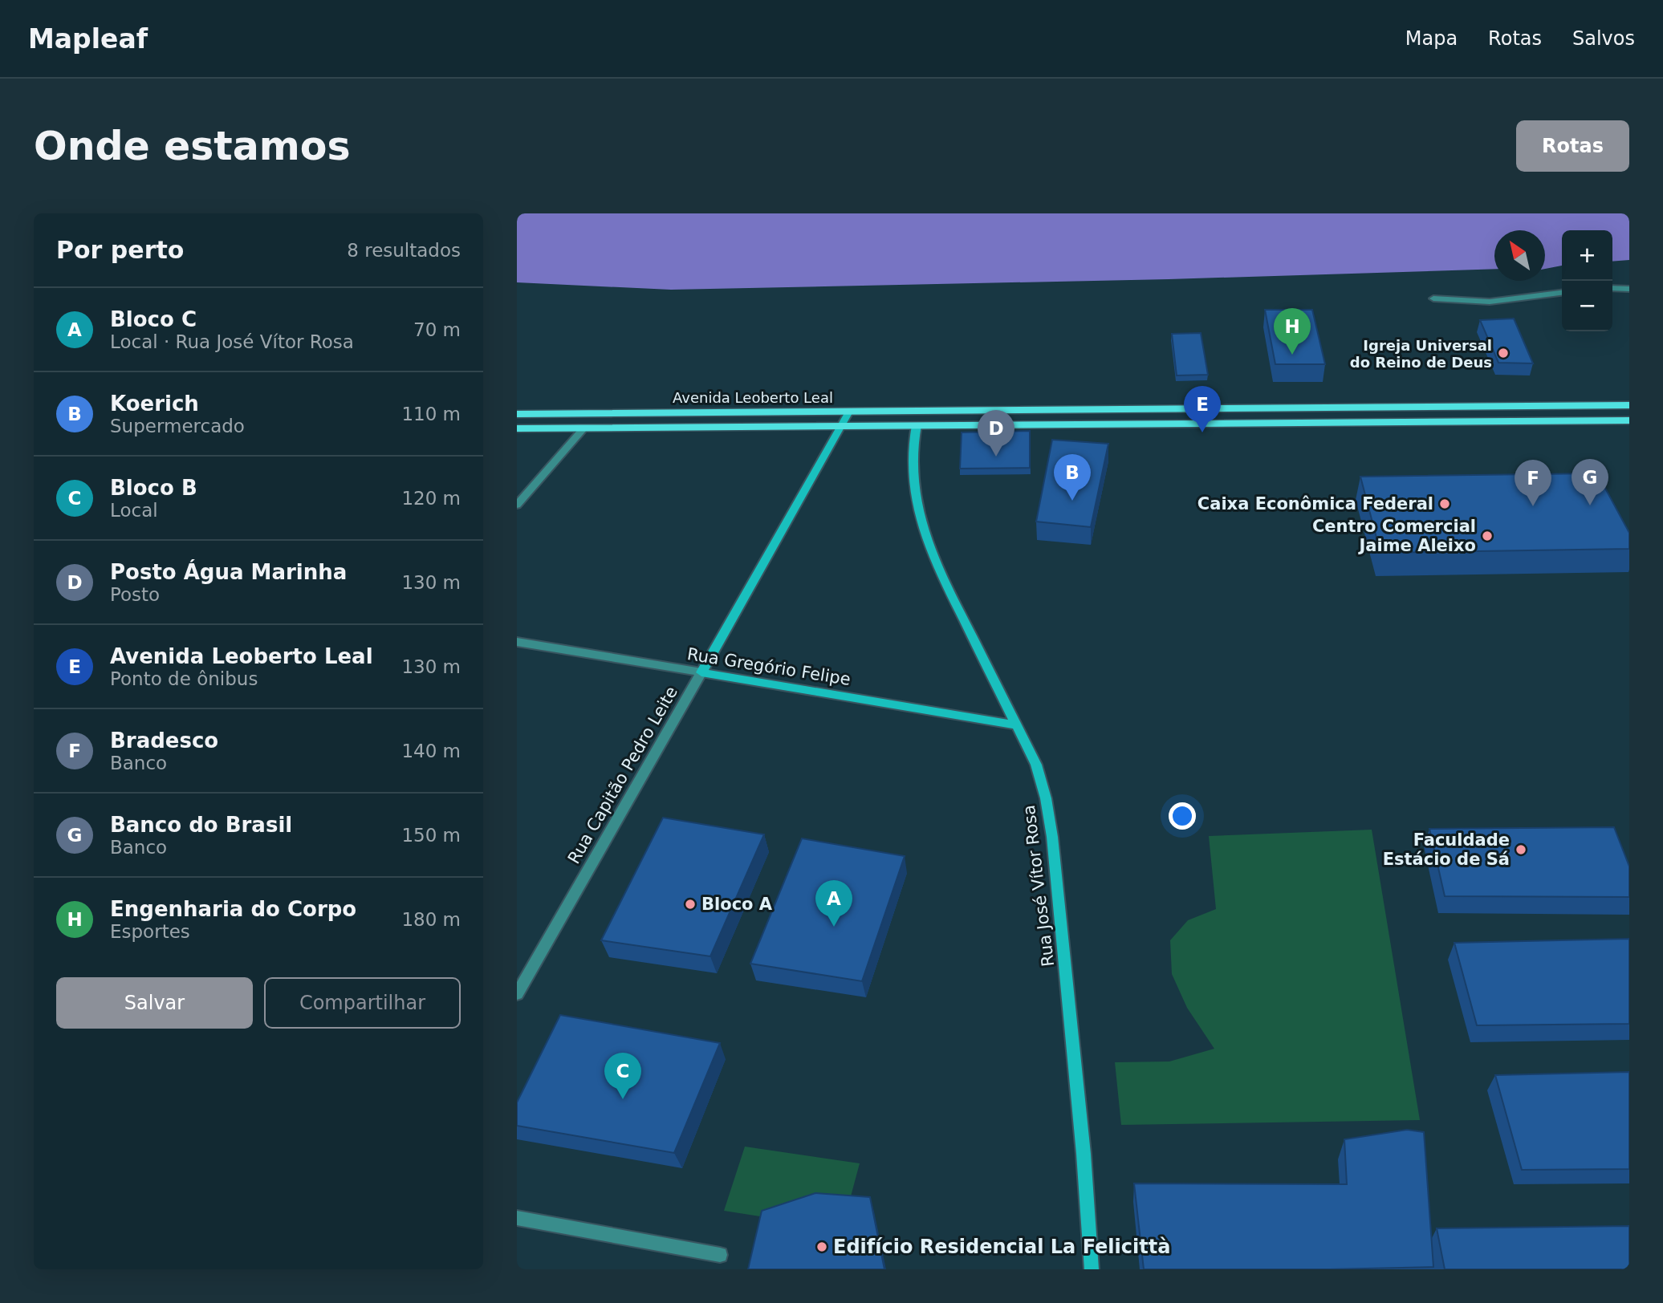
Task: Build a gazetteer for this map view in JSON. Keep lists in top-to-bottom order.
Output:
{
  "streets": {
    "main road": [
      "Avenida Leoberto Leal",
      "Rua Gregório Felipe",
      "Rua Capitão Pedro Leite",
      "Rua José Vítor Rosa"
    ]
  },
  "crossings": [
    ["Avenida Leoberto Leal", "Rua Capitão Pedro Leite"],
    ["Avenida Leoberto Leal", "Rua José Vítor Rosa"],
    ["Rua Gregório Felipe", "Rua Capitão Pedro Leite"],
    ["Rua Gregório Felipe", "Rua José Vítor Rosa"]
  ],
  "places": [
    "Igreja Universal do Reino de Deus",
    "Caixa Econômica Federal",
    "Centro Comercial Jaime Aleixo",
    "Faculdade Estácio de Sá",
    "Bloco A",
    "Edifício Residencial La Felicittà"
  ],
  "north": "top left",
  "page": {
    "header": "Mapleaf",
    "nav": ["Mapa", "Rotas", "Salvos"],
    "buttons": [
      "Rotas",
      ["Salvar", "Compartilhar"]
    ],
    "title": "Onde estamos",
    "heading": ["Por perto", "8 resultados"],
    "map_buttons": ["+", "−"],
    "list": [
      {
        "mark": "A",
        "name": "Bloco C",
        "note": "Local · Rua José Vítor Rosa",
        "value": "70 m"
      },
      {
        "mark": "B",
        "name": "Koerich",
        "note": "Supermercado",
        "value": "110 m"
      },
      {
        "mark": "C",
        "name": "Bloco B",
        "note": "Local",
        "value": "120 m"
      },
      {
        "mark": "D",
        "name": "Posto Água Marinha",
        "note": "Posto",
        "value": "130 m"
      },
      {
        "mark": "E",
        "name": "Avenida Leoberto Leal",
        "note": "Ponto de ônibus",
        "value": "130 m"
      },
      {
        "mark": "F",
        "name": "Bradesco",
        "note": "Banco",
        "value": "140 m"
      },
      {
        "mark": "G",
        "name": "Banco do Brasil",
        "note": "Banco",
        "value": "150 m"
      },
      {
        "mark": "H",
        "name": "Engenharia do Corpo",
        "note": "Esportes",
        "value": "180 m"
      }
    ],
    "pins": [
      "H",
      "E",
      "D",
      "B",
      "G",
      "F",
      "A",
      "C"
    ]
  }
}
